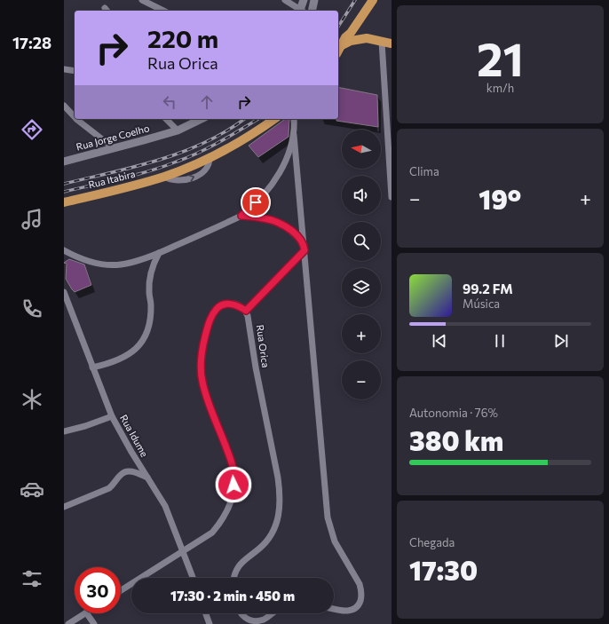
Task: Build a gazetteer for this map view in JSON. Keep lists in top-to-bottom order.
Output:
{
  "streets": {
    "main road": ["Rua Itabira"],
    "street": ["Rua Jorge Coelho", "Rua Orica", "Rua Idume"]
  },
  "north": "left",
  "page": {
    "tabs": "17:28",
    "tile": [
      ["21", "km/h"],
      "Clima",
      ["Autonomia · 76%", "380 km"],
      ["Chegada", "17:30"]
    ],
    "turn": ["220 m", "Rua Orica"],
    "map_buttons": ["+", "−"],
    "heat": ["−", "19°", "+"],
    "song": ["99.2 FM", "Música"],
    "limit": "30",
    "trip": "17:30 · 2 min · 450 m"
  }
}
